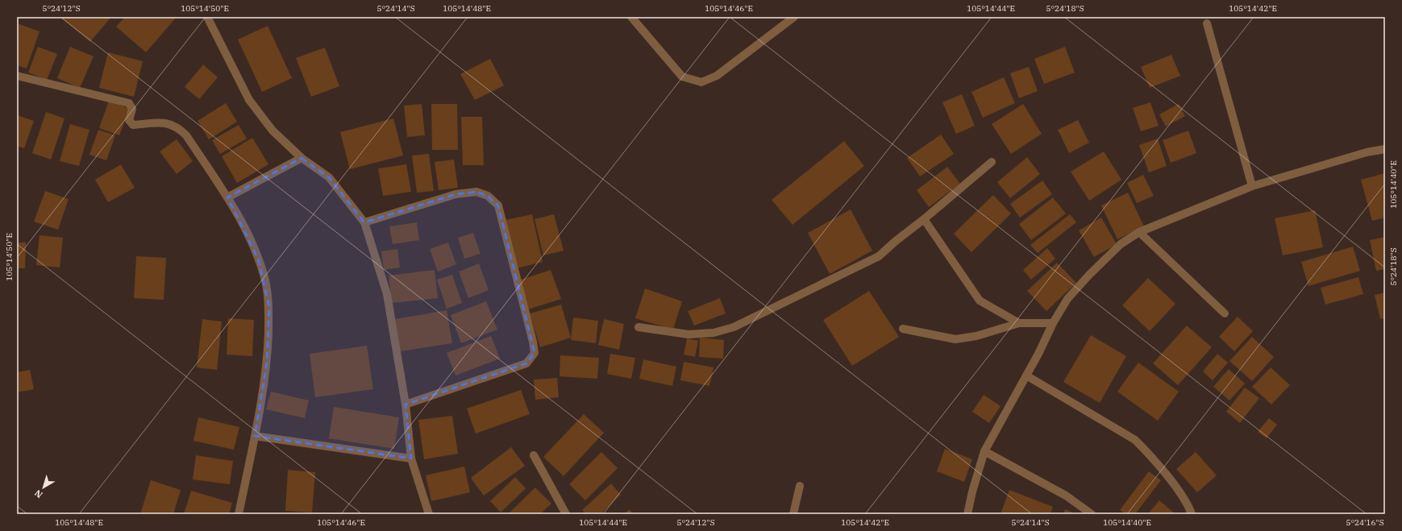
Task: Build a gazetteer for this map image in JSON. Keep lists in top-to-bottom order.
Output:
{
  "north": "bottom left",
  "coordinates": [
    "5°24'12\"S",
    "105°14'50\"E",
    "5°24'14\"S",
    "105°14'48\"E",
    "105°14'46\"E",
    "105°14'44\"E",
    "5°24'18\"S",
    "105°14'42\"E",
    "105°14'40\"E",
    "5°24'16\"S"
  ]
}
